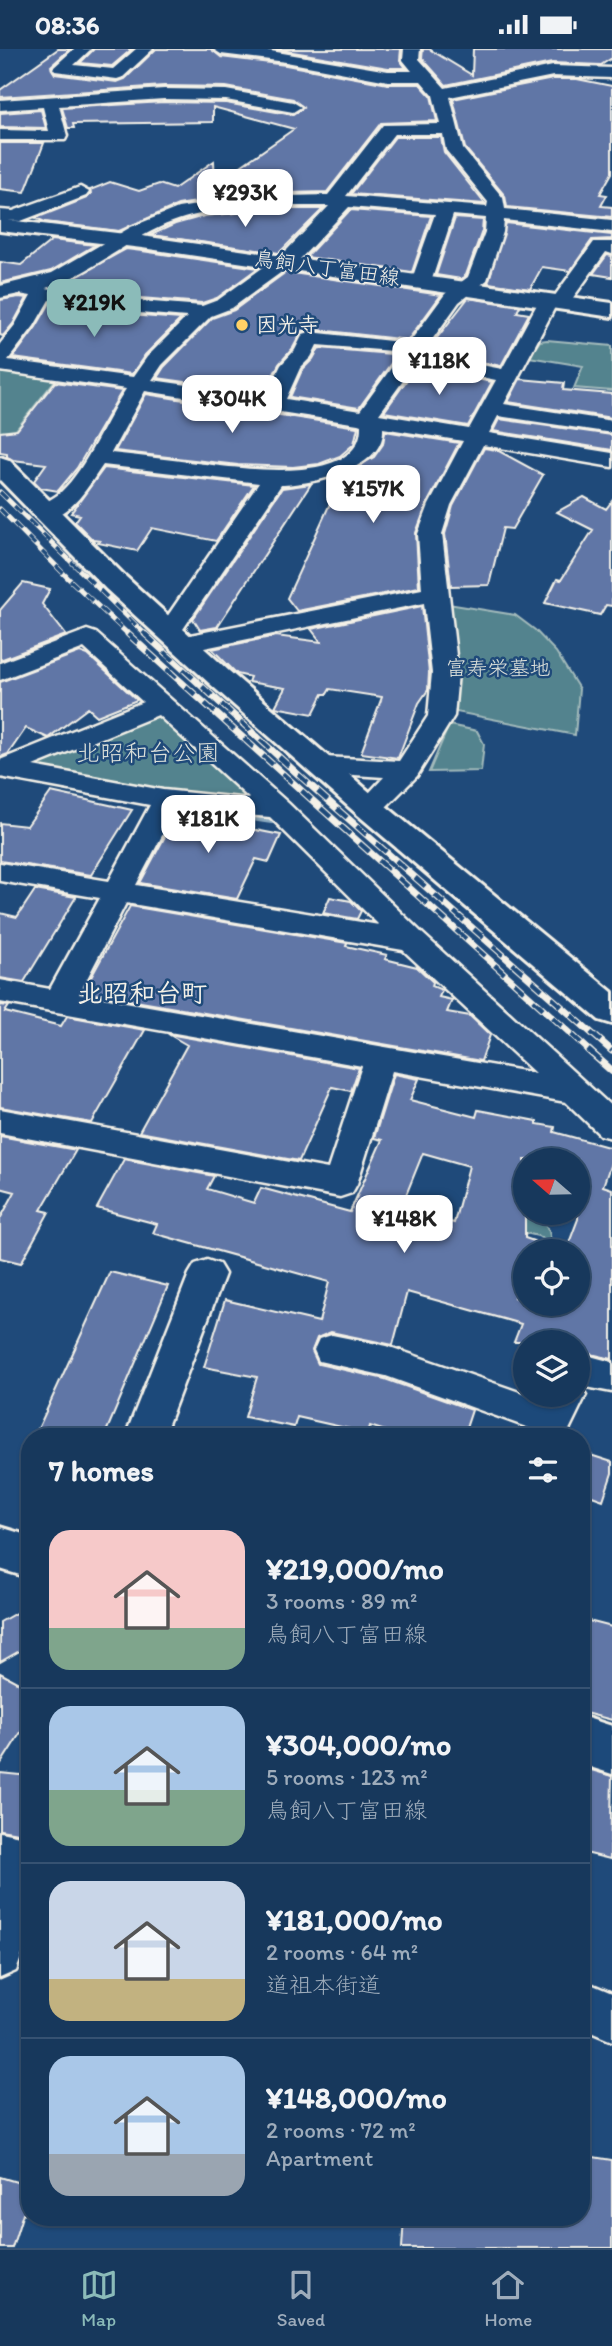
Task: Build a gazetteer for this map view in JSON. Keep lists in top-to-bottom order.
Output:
{
  "streets": {
    "street": ["鳥飼八丁富田線"]
  },
  "districts": ["北昭和台町"],
  "parks": ["富寿栄墓地", "北昭和台公園"],
  "places": ["因光寺"],
  "north": "left",
  "page": {
    "status": "08:36",
    "price": [
      "¥293K",
      "¥219K",
      "¥118K",
      "¥304K",
      "¥157K",
      "¥181K",
      "¥148K"
    ],
    "heading": "7 homes",
    "list": [
      {
        "name": "¥219,000/mo",
        "note": "3 rooms · 89 m² · 鳥飼八丁富田線"
      },
      {
        "name": "¥304,000/mo",
        "note": "5 rooms · 123 m² · 鳥飼八丁富田線"
      },
      {
        "name": "¥181,000/mo",
        "note": "2 rooms · 64 m² · 道祖本街道"
      },
      {
        "name": "¥148,000/mo",
        "note": "2 rooms · 72 m² · Apartment"
      }
    ],
    "tabs": ["Map", "Saved", "Home"]
  }
}
